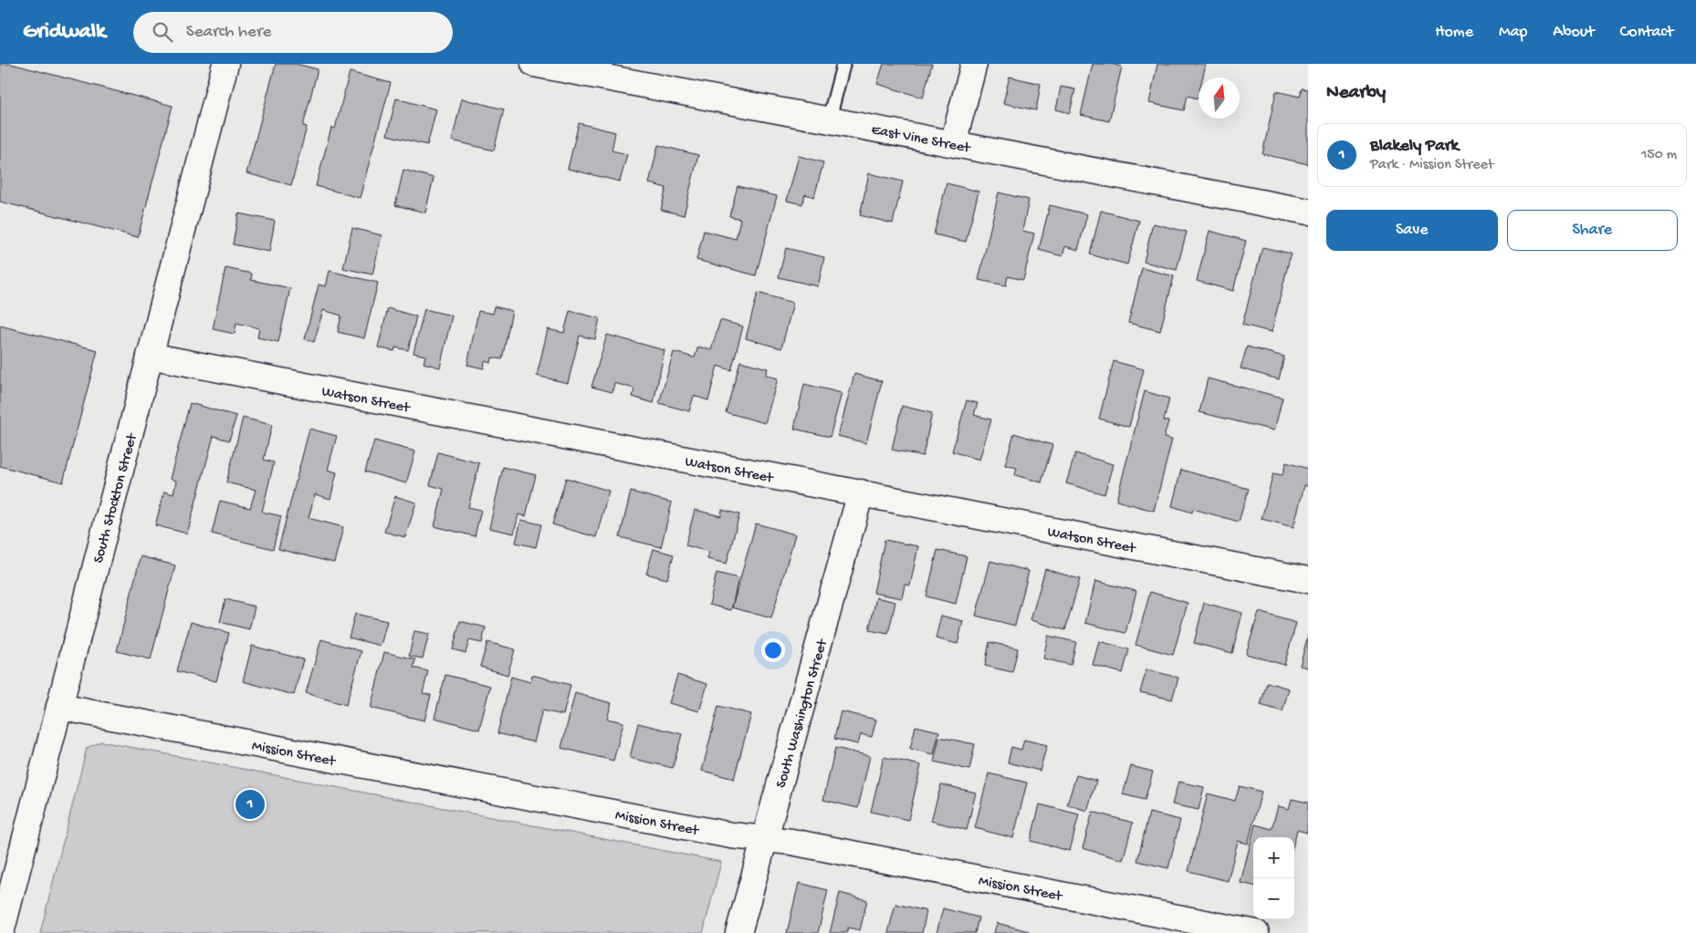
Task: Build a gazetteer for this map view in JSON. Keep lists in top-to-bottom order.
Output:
{
  "streets": {
    "street": [
      "East Vine Street",
      "Watson Street",
      "South Stockton Street",
      "South Washington Street",
      "Mission Street"
    ]
  },
  "crossings": [
    ["Watson Street", "South Stockton Street"],
    ["Watson Street", "South Washington Street"],
    ["South Stockton Street", "Mission Street"],
    ["South Washington Street", "Mission Street"]
  ],
  "north": "top",
  "page": {
    "header": "Gridwalk",
    "search": "Search here",
    "nav": [
      "Home",
      "Map",
      "About",
      "Contact"
    ],
    "heading": "Nearby",
    "list": [
      {
        "mark": "1",
        "name": "Blakely Park",
        "note": "Park · Mission Street",
        "value": "150 m"
      }
    ],
    "buttons": ["Save", "Share"],
    "pins": "1",
    "map_buttons": ["+", "−"]
  }
}
